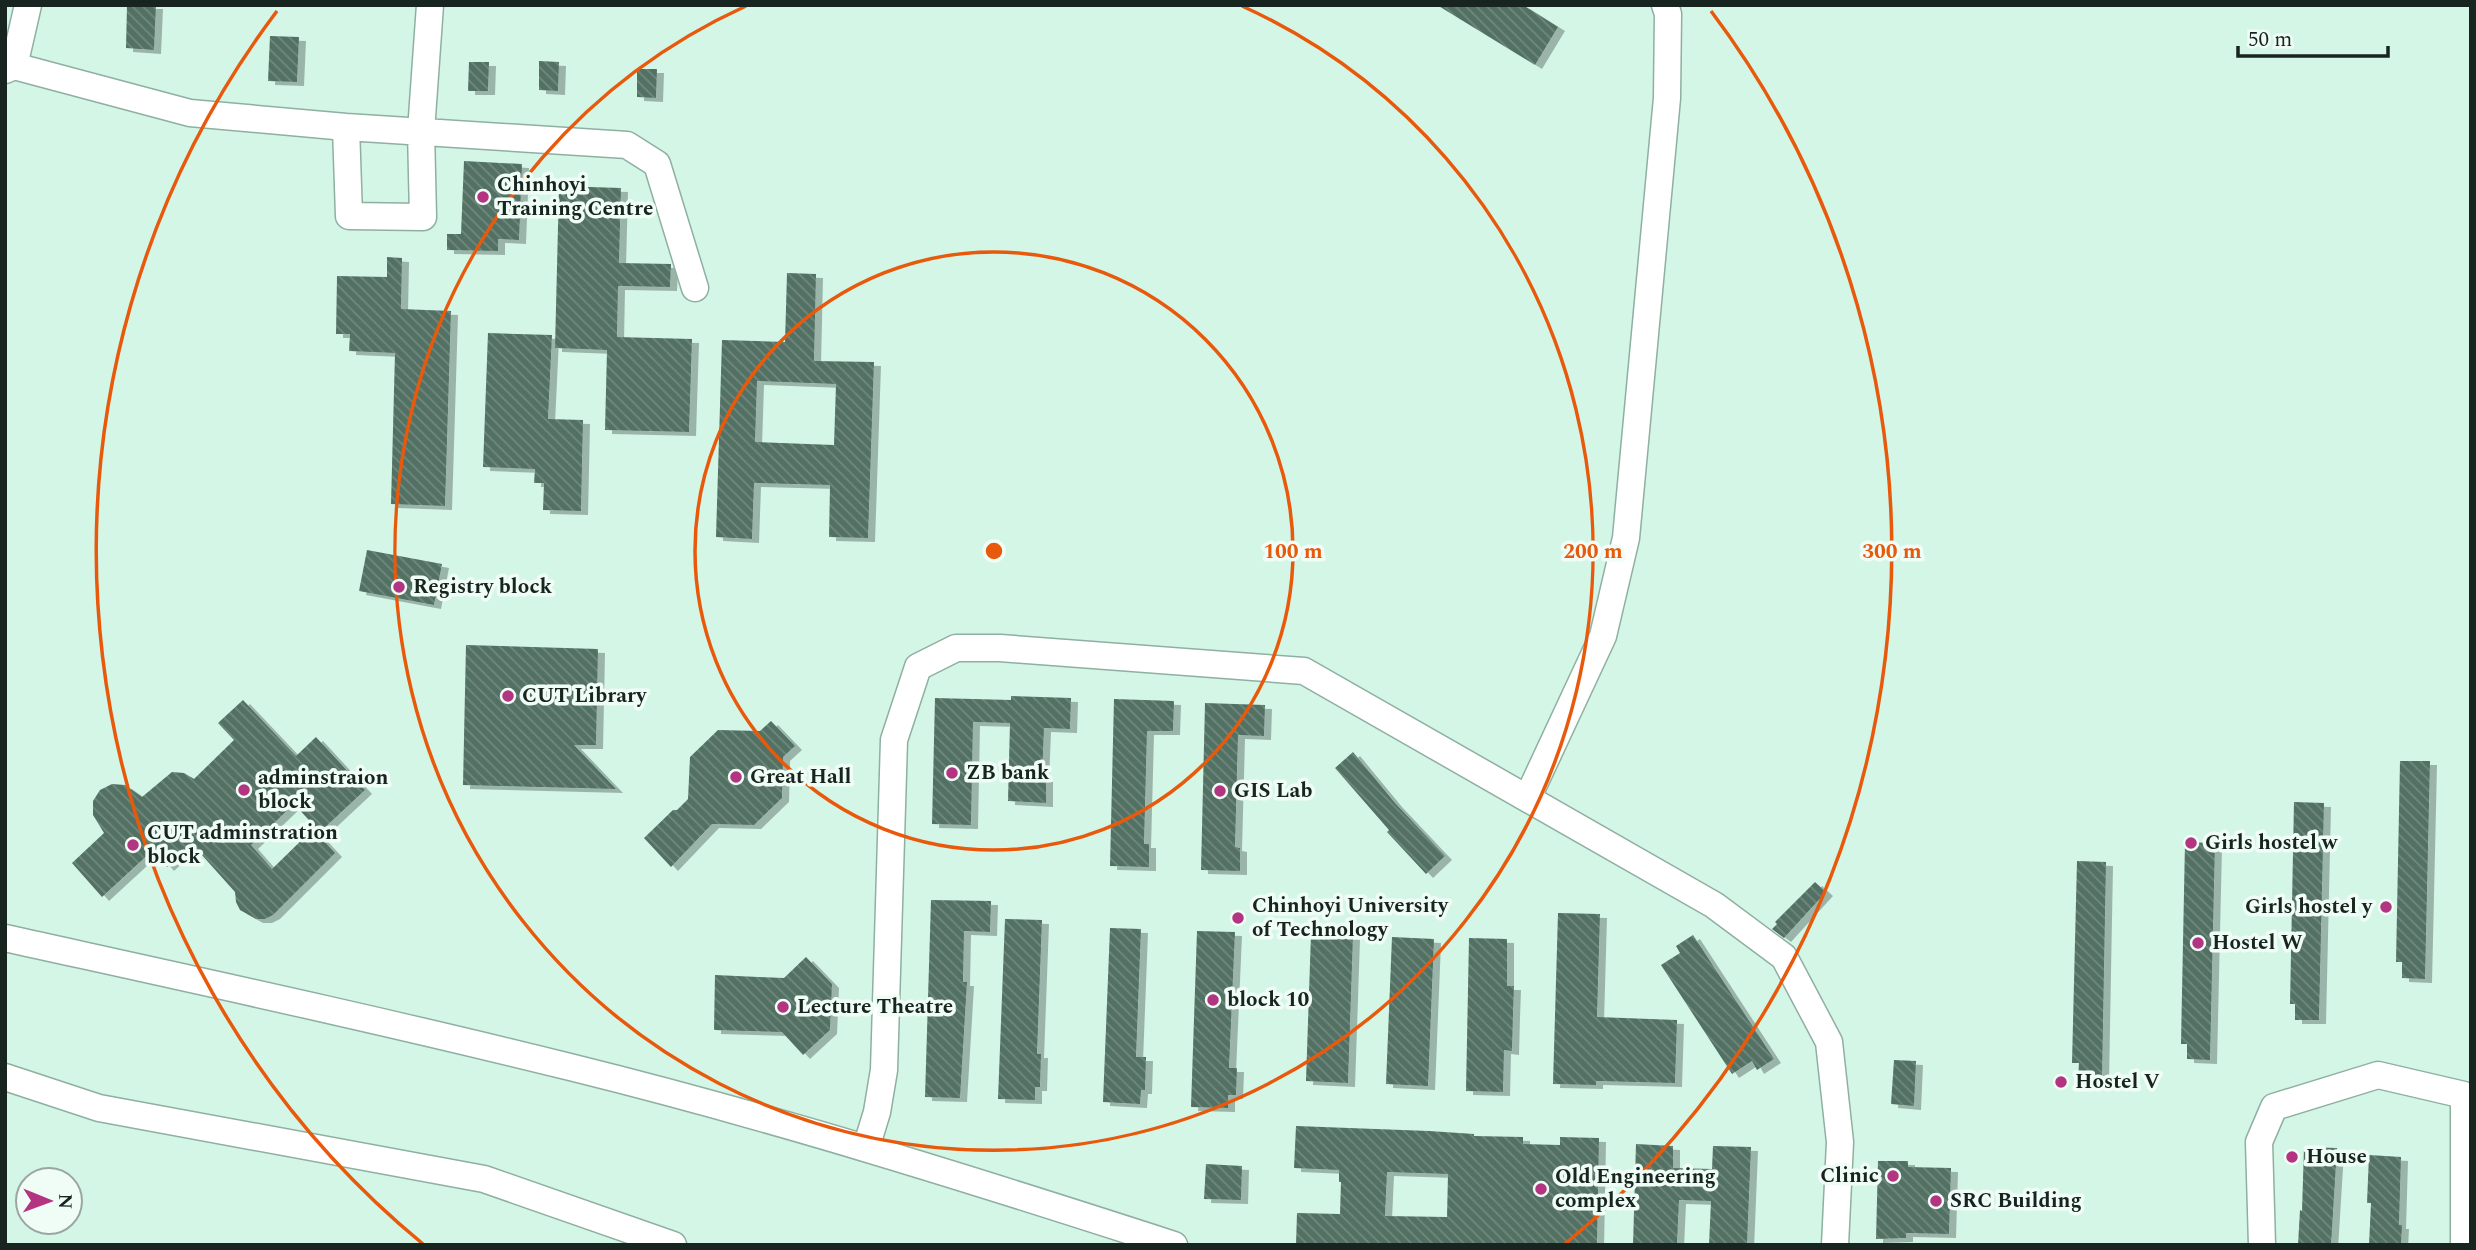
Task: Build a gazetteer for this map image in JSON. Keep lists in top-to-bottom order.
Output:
{
  "places": [
    "Chinhoyi Training Centre",
    "Registry block",
    "CUT Library",
    "ZB bank",
    "Great Hall",
    "adminstraion block",
    "GIS Lab",
    "Girls hostel w",
    "CUT adminstration block",
    "Girls hostel y",
    "Chinhoyi University of Technology",
    "Hostel W",
    "block 10",
    "Lecture Theatre",
    "Hostel V",
    "House",
    "Clinic",
    "Old Engineering complex",
    "SRC Building"
  ],
  "scale_bar": "50 m",
  "north": "right",
  "rings": ["100 m", "200 m", "300 m"]
}
